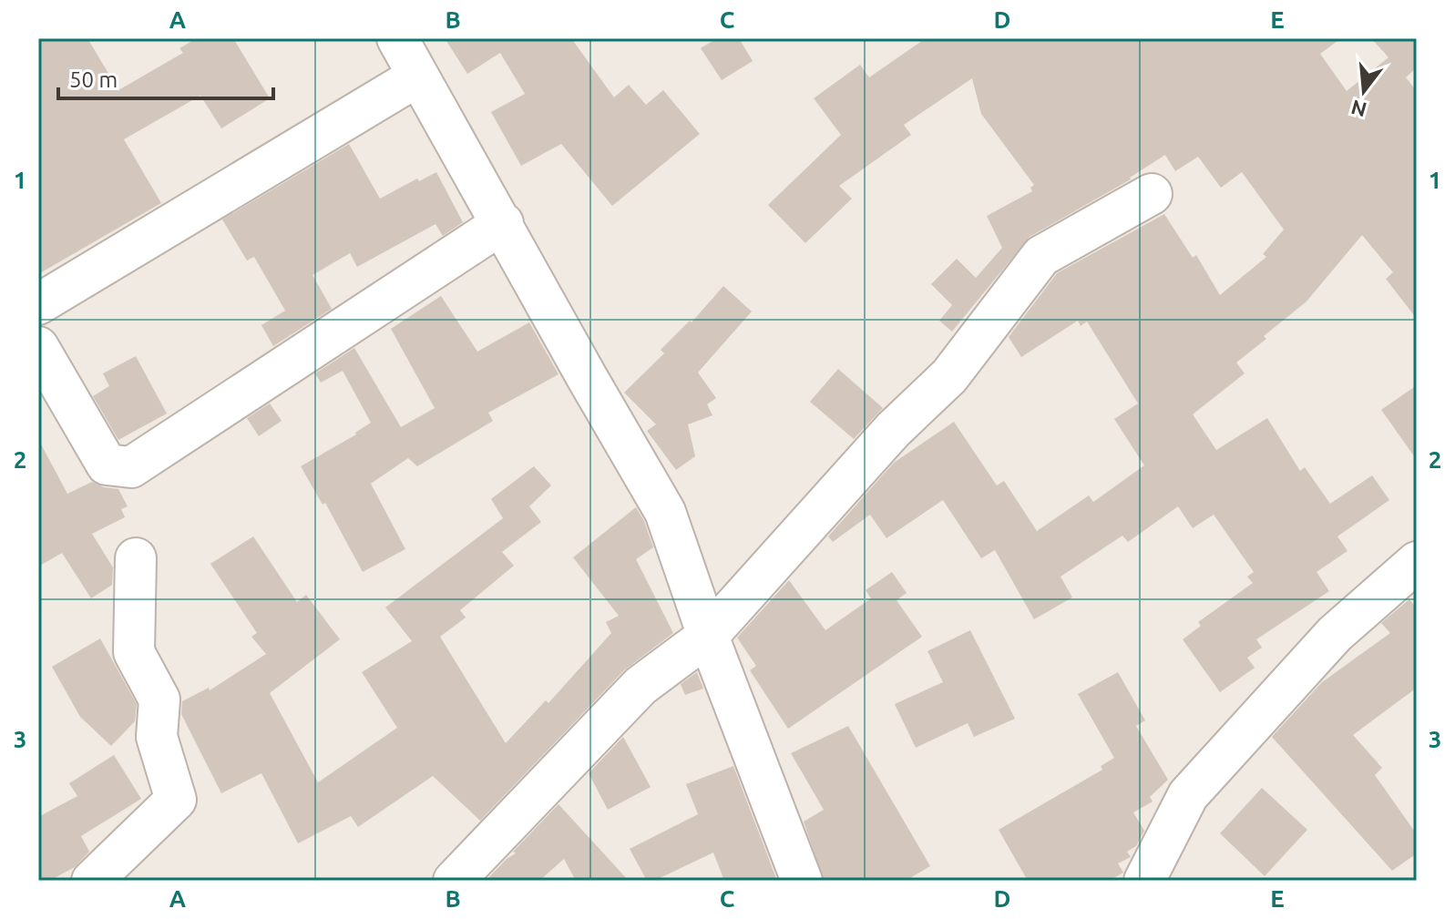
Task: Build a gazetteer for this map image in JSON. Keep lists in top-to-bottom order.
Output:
{
  "scale_bar": "50 m",
  "north": "bottom",
  "grid": {
    "columns": [
      "A",
      "B",
      "C",
      "D",
      "E"
    ],
    "rows": ["1", "2", "3"]
  }
}
